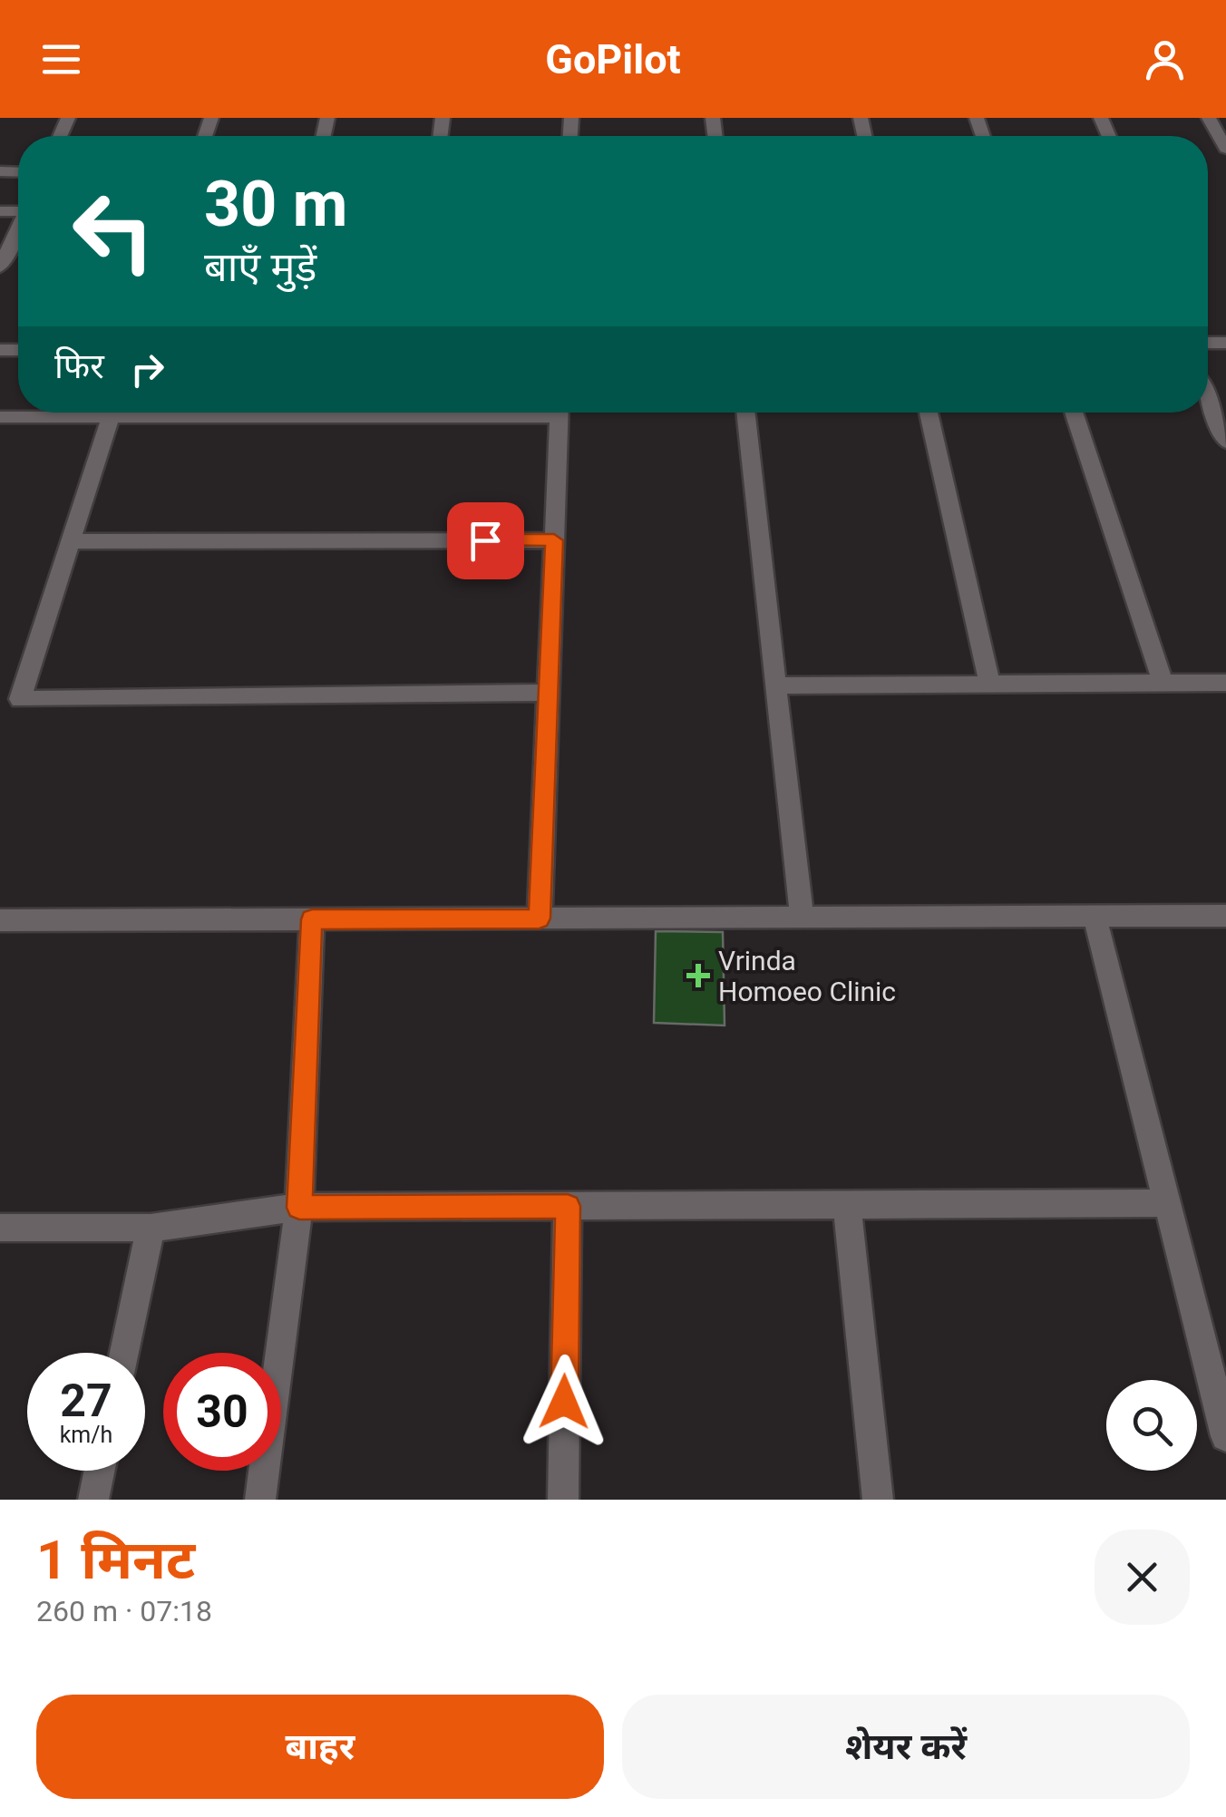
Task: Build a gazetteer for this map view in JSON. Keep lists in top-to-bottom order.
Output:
{
  "places": {
    "health": ["Vrinda Homoeo Clinic"]
  },
  "page": {
    "header": "GoPilot",
    "turn": ["30 m", "बाएँ मुड़ें"],
    "then": "फिर",
    "speed": "27 km/h",
    "limit": "30",
    "heading": ["1 मिनट", "260 m · 07:18"],
    "buttons": ["बाहर", "शेयर करें"]
  }
}
